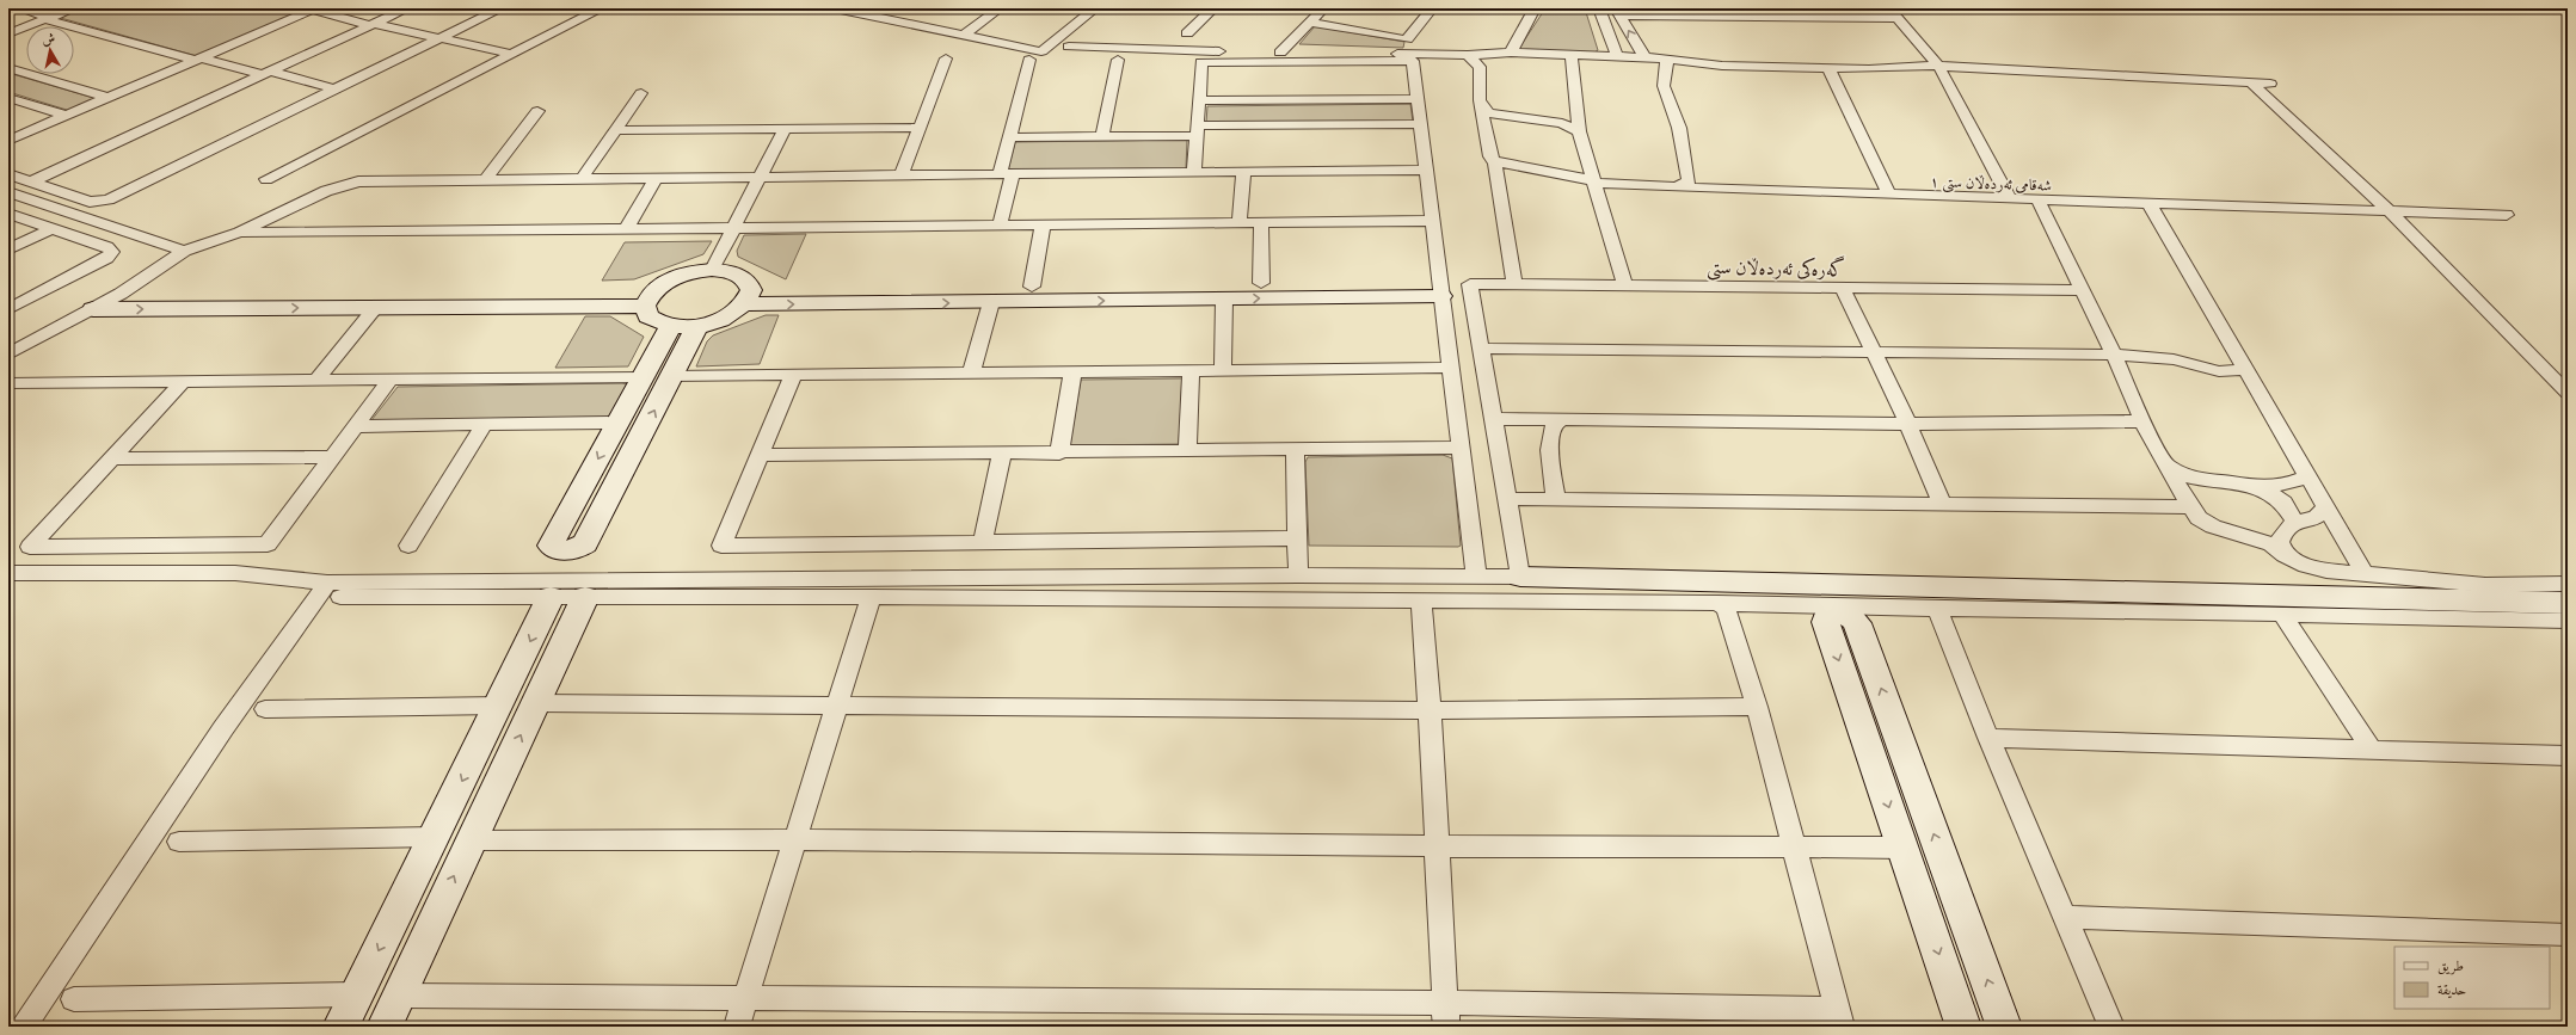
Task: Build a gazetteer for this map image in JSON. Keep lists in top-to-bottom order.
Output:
{
  "streets": {
    "street": ["شەقامی ئەردەڵان ستی ١", "گەرەکی ئەردەڵان ستی"]
  },
  "legend": ["طريق", "حديقة"],
  "north": "top"
}
